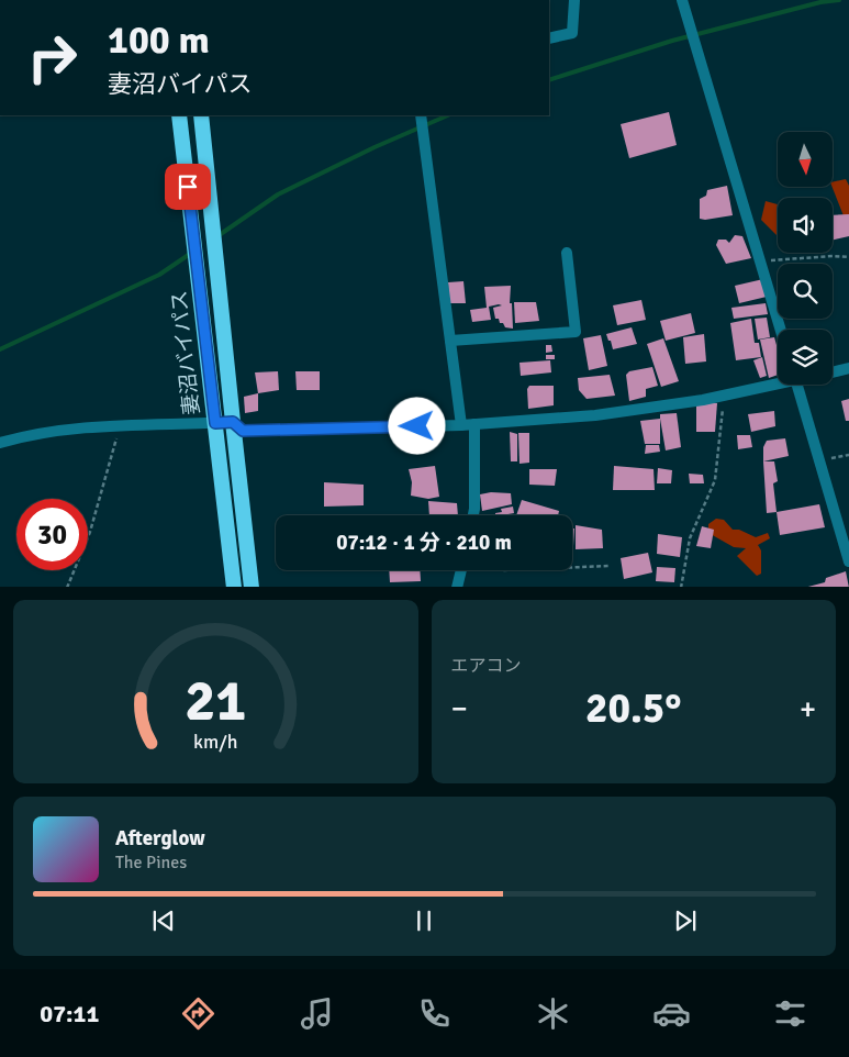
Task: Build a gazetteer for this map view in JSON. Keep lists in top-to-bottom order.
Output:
{
  "streets": {
    "highway": ["妻沼バイパス"]
  },
  "north": "bottom",
  "page": {
    "turn": ["100 m", "妻沼バイパス"],
    "limit": "30",
    "trip": "07:12 · 1 分 · 210 m",
    "tile": "エアコン",
    "heat": ["−", "20.5°", "+"],
    "song": ["Afterglow", "The Pines"],
    "tabs": "07:11",
    "gauge": ["21", "km/h"]
  }
}
